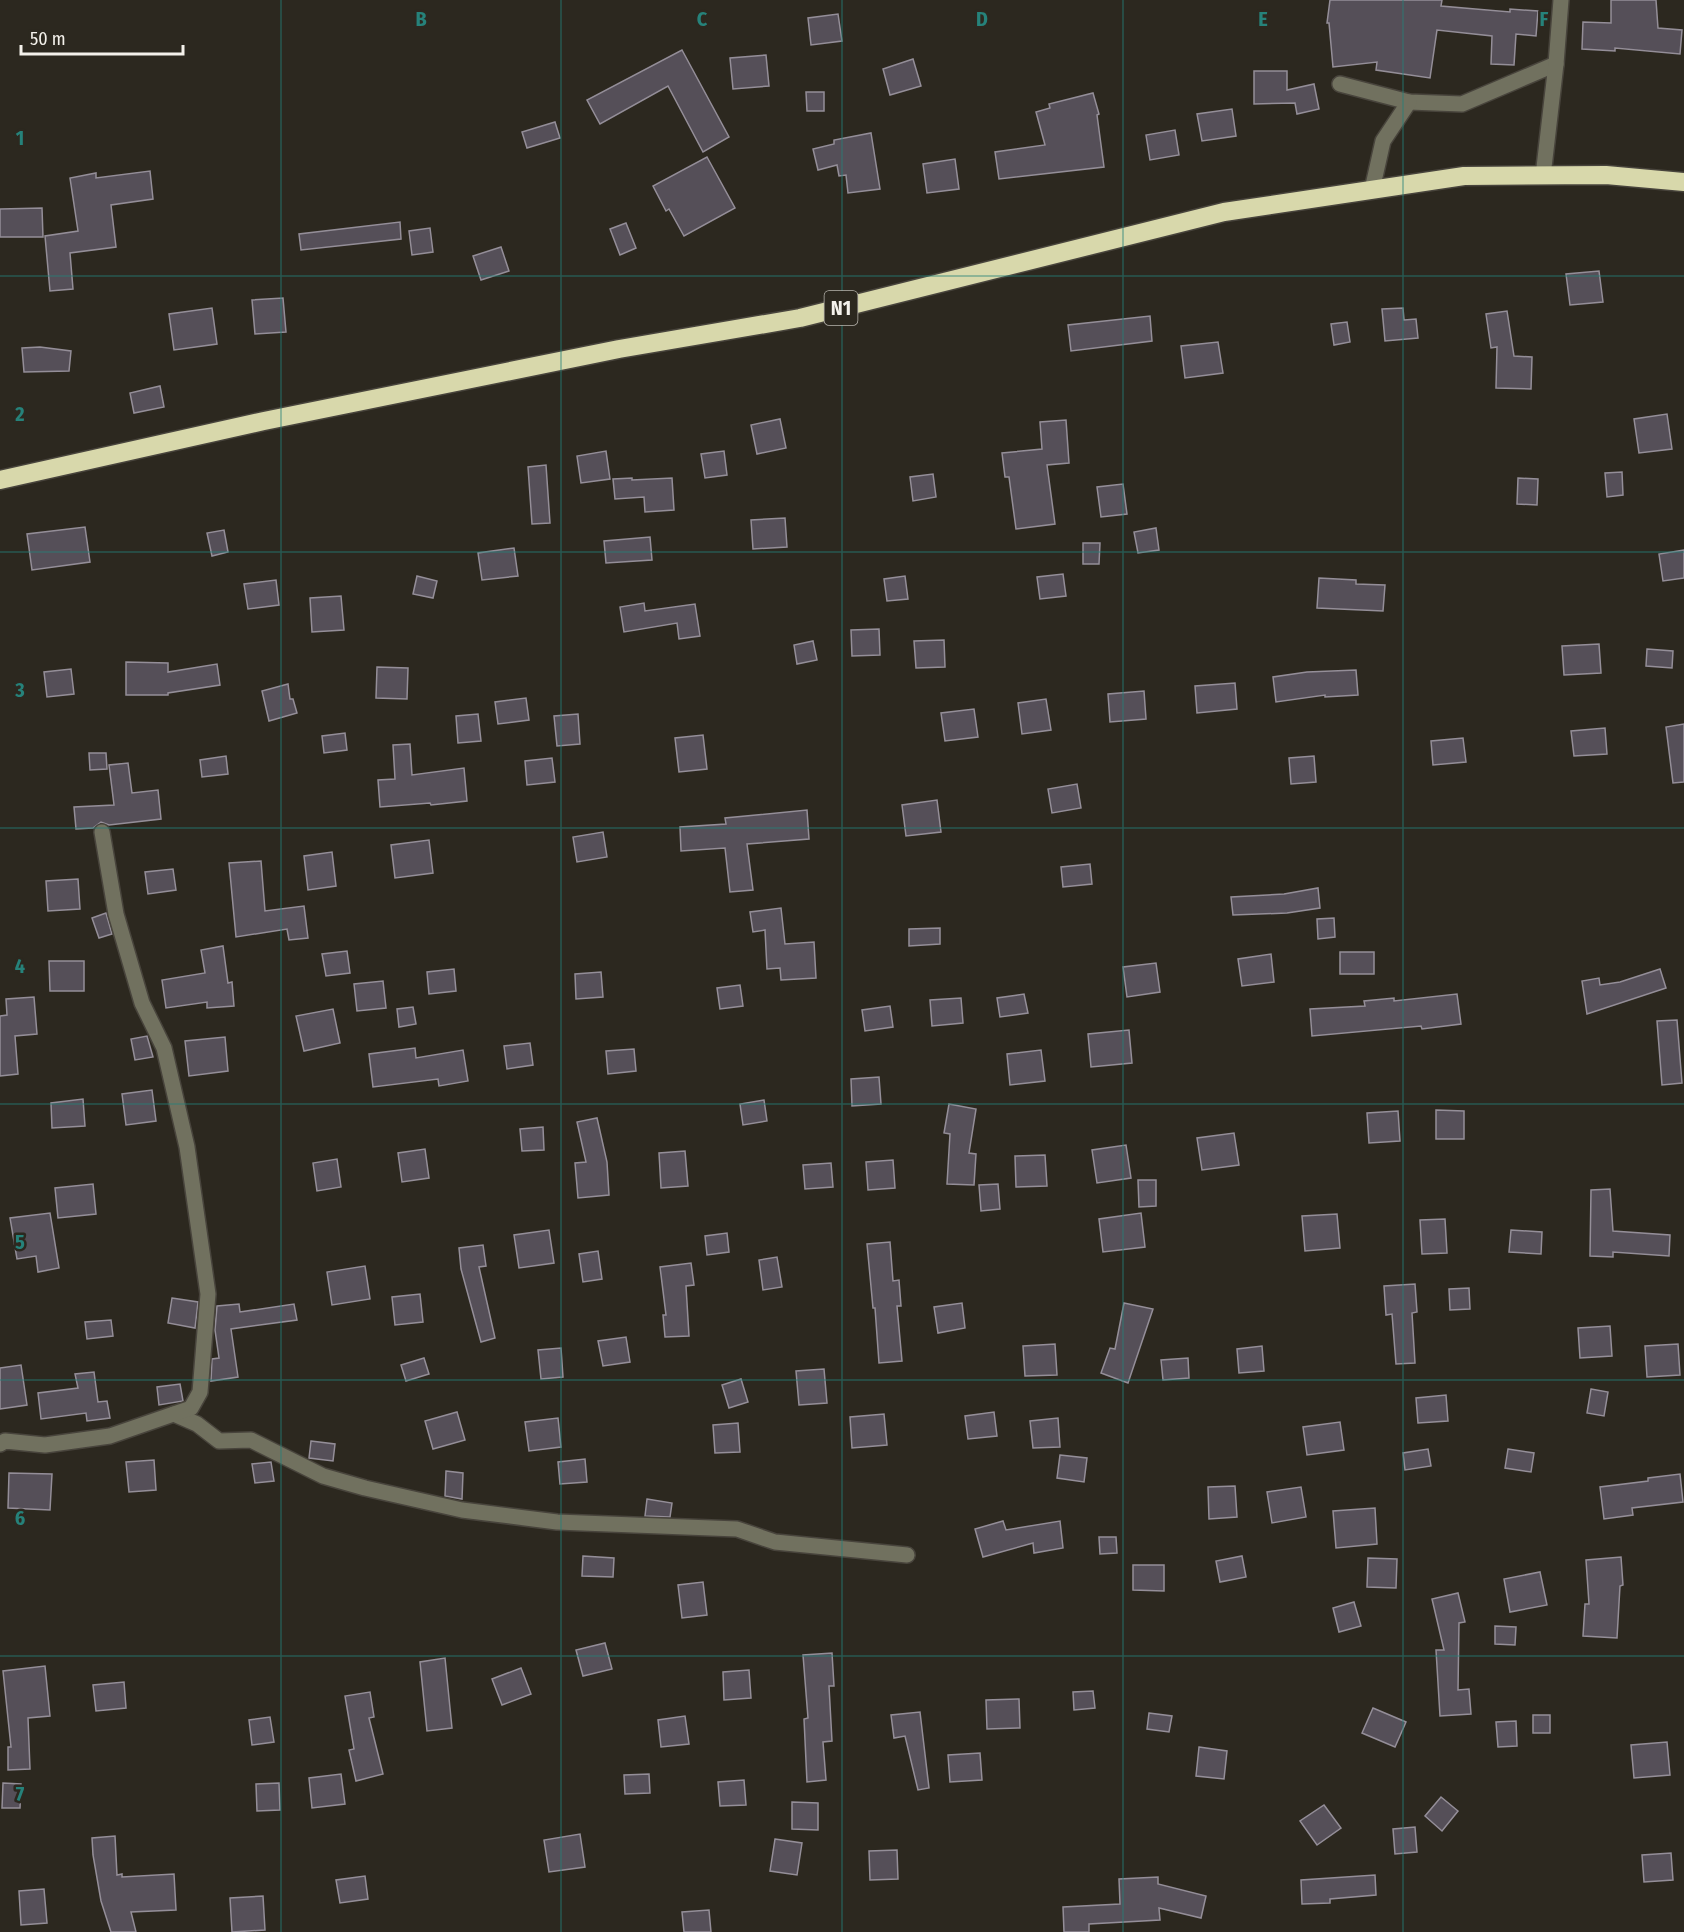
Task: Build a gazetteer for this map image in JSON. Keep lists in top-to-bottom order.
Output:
{
  "streets": {
    "highway": ["N1"]
  },
  "scale_bar": "50 m",
  "grid": {
    "columns": [
      "B",
      "C",
      "D",
      "E",
      "F"
    ],
    "rows": [
      "1",
      "2",
      "3",
      "4",
      "5",
      "6",
      "7"
    ]
  }
}
